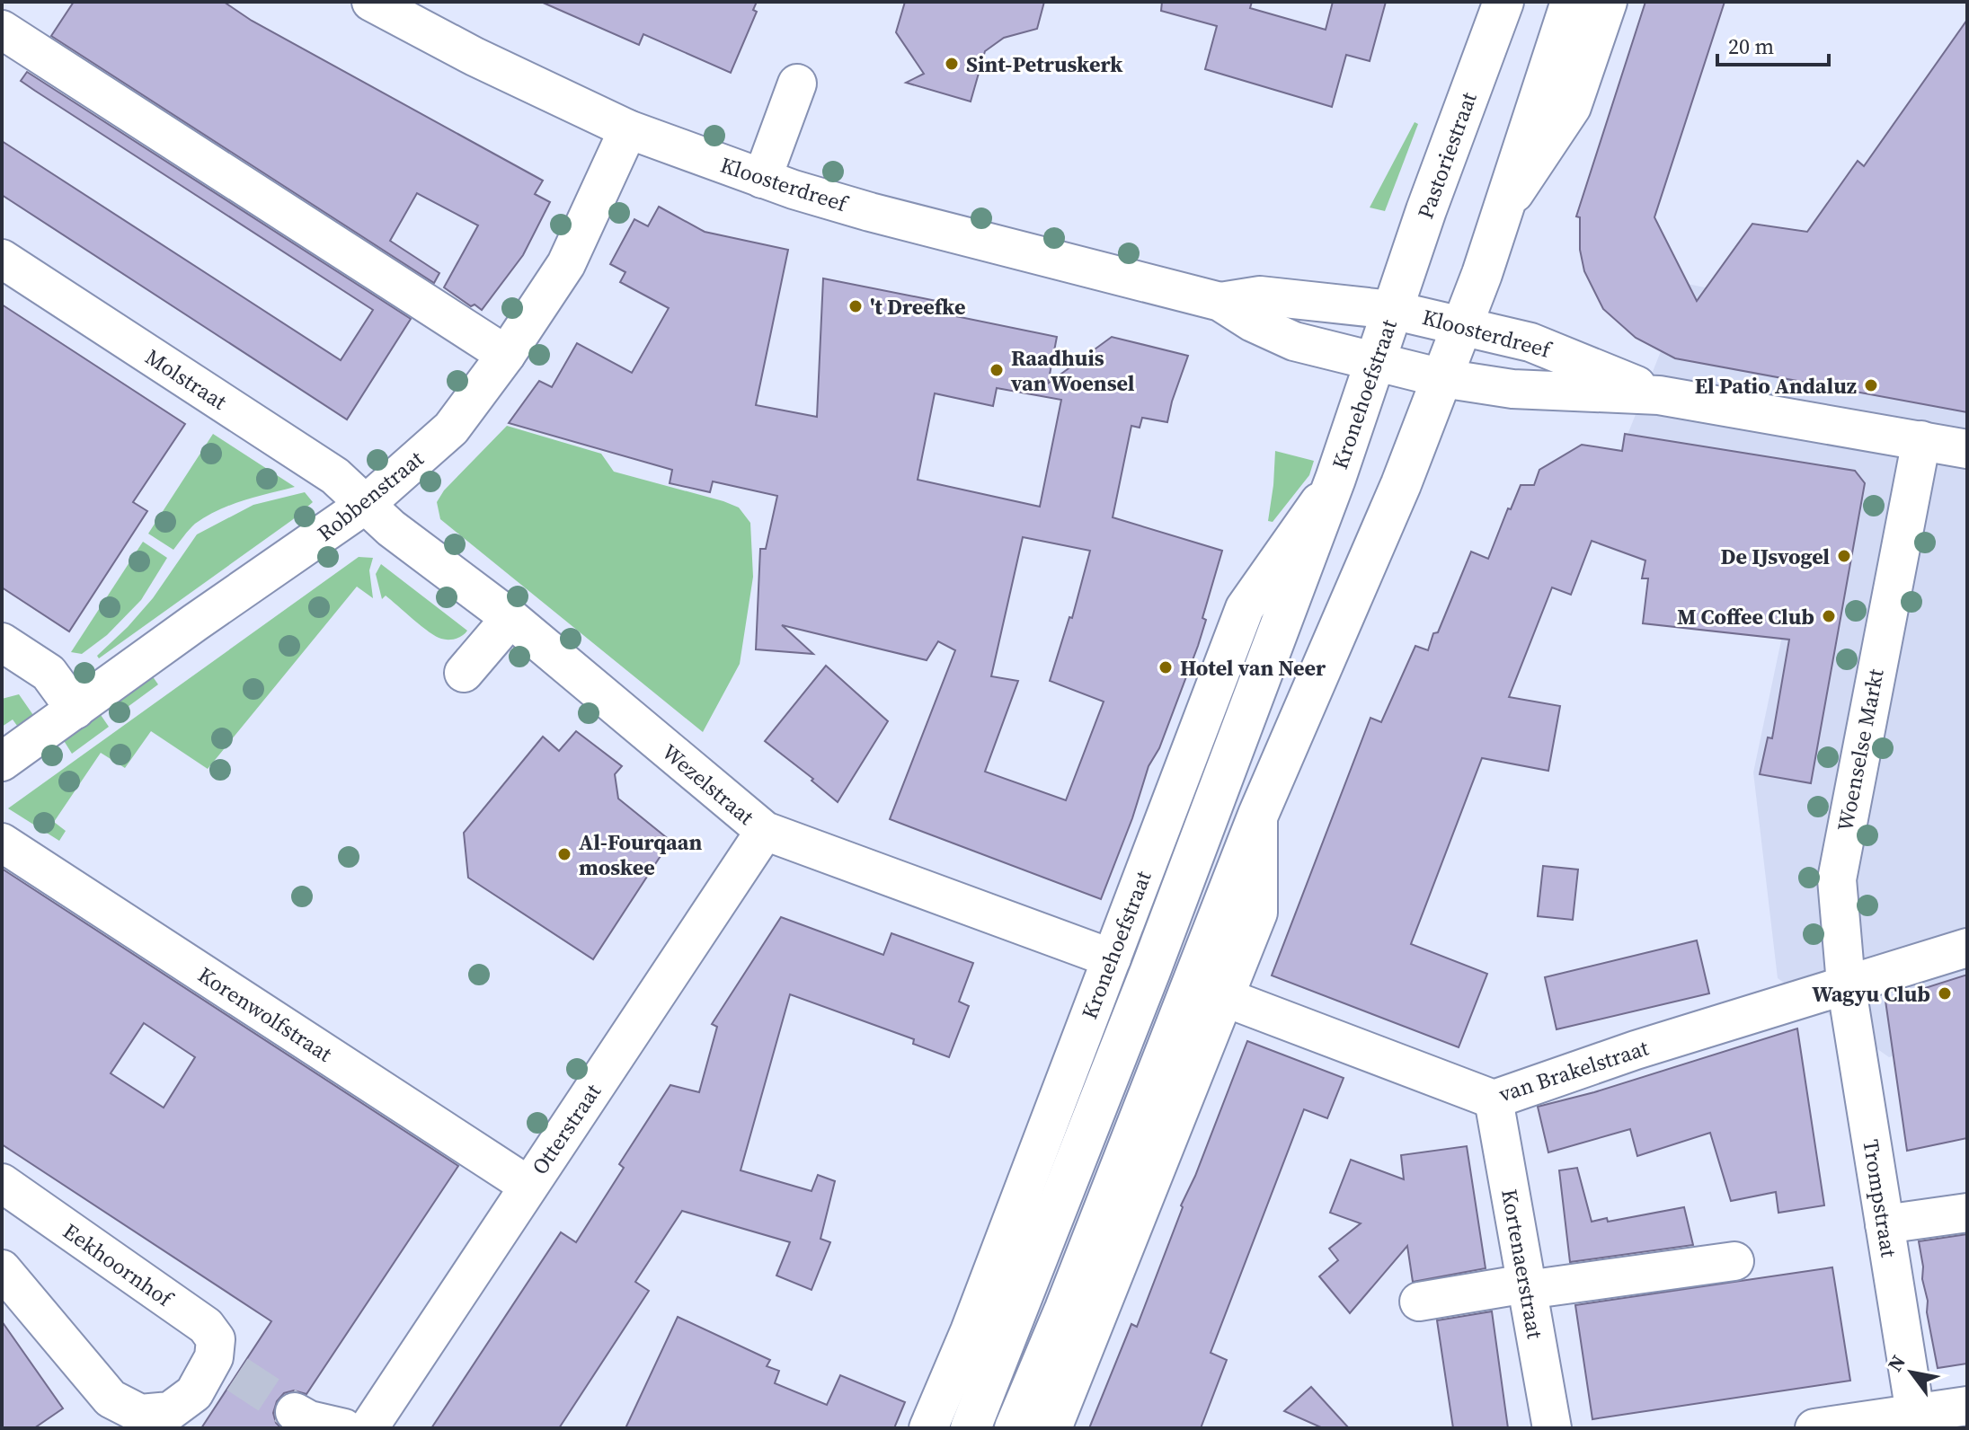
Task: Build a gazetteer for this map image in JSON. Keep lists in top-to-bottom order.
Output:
{
  "streets": {
    "main road": ["Pastoriestraat", "Kronehoefstraat"],
    "street": [
      "Kloosterdreef",
      "Molstraat",
      "Robbenstraat",
      "Woenselse Markt",
      "Wezelstraat",
      "Korenwolfstraat",
      "van Brakelstraat",
      "Otterstraat",
      "Trompstraat",
      "Kortenaerstraat",
      "Eekhoornhof"
    ]
  },
  "crossings": [
    ["Pastoriestraat", "Kloosterdreef"],
    ["Pastoriestraat", "Kronehoefstraat"],
    ["Kloosterdreef", "Kronehoefstraat"],
    ["Kloosterdreef", "Robbenstraat"],
    ["Kloosterdreef", "Woenselse Markt"],
    ["Molstraat", "Robbenstraat"],
    ["Molstraat", "Wezelstraat"],
    ["Kronehoefstraat", "Wezelstraat"],
    ["Robbenstraat", "Wezelstraat"],
    ["Woenselse Markt", "van Brakelstraat"],
    ["Woenselse Markt", "Trompstraat"],
    ["Wezelstraat", "Otterstraat"],
    ["Korenwolfstraat", "Otterstraat"],
    ["van Brakelstraat", "Trompstraat"],
    ["van Brakelstraat", "Kortenaerstraat"]
  ],
  "places": [
    "Sint-Petruskerk",
    "'t Dreefke",
    "Raadhuis van Woensel",
    "El Patio Andaluz",
    "De IJsvogel",
    "M Coffee Club",
    "Hotel van Neer",
    "Al-Fourqaan moskee",
    "Wagyu Club"
  ],
  "scale_bar": "20 m",
  "north": "top left"
}
